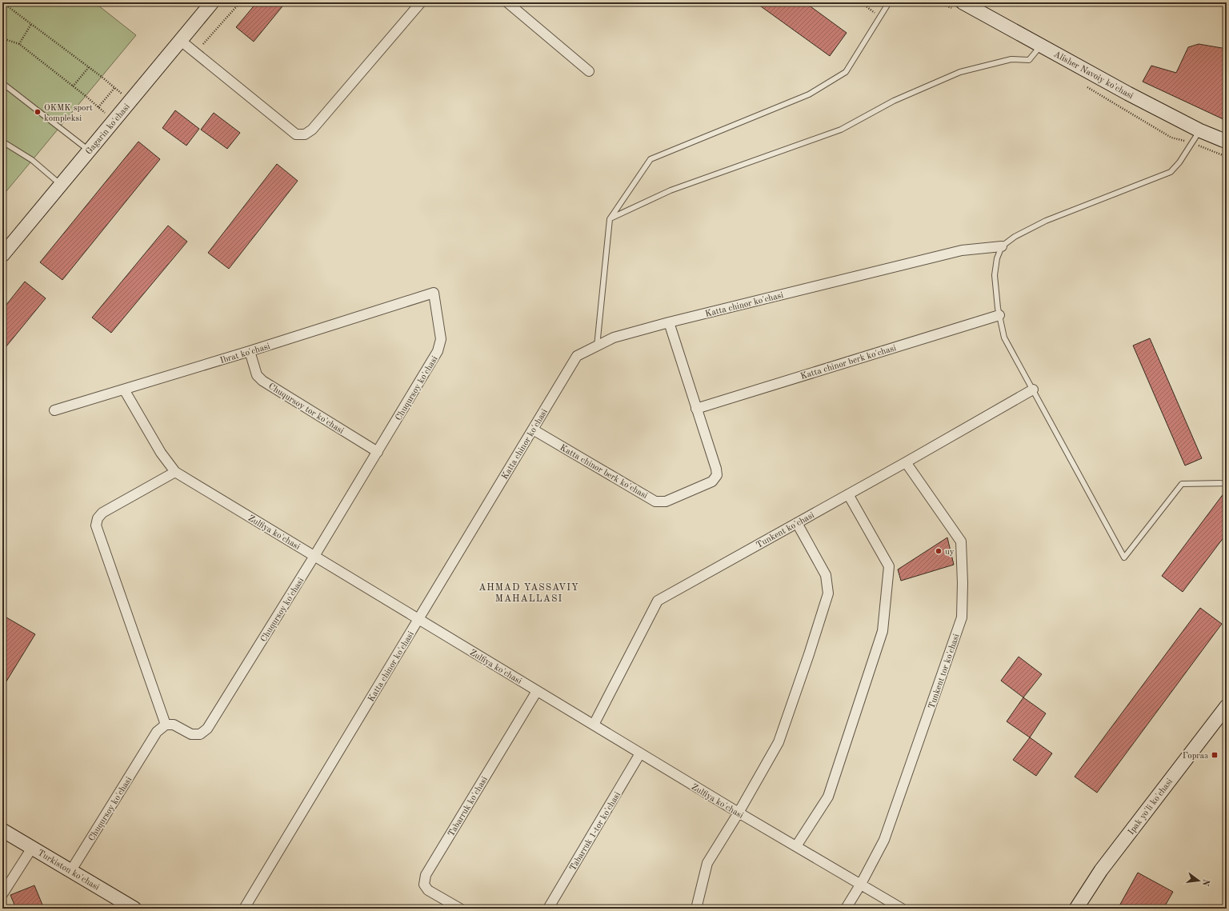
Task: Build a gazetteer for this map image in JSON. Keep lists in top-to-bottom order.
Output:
{
  "streets": {
    "street": [
      "Alisher Navoiy ko'chasi",
      "Gagarin ko'chasi",
      "Katta chinor ko'chasi",
      "Ibrat ko'chasi",
      "Katta chinor berk ko'chasi",
      "Chuqursoy ko'chasi",
      "Chuqursoy tor ko'chasi",
      "Tunkent ko'chasi",
      "Zulfiya ko'chasi",
      "Tunkent tor ko'chasi",
      "Tabarruk ko'chasi",
      "Ipak yo'li ko'chasi",
      "Tabarruk 1-tor ko'chasi",
      "Turkiston ko'chasi"
    ]
  },
  "crossings": [
    ["Katta chinor ko'chasi", "Katta chinor berk ko'chasi"],
    ["Katta chinor ko'chasi", "Zulfiya ko'chasi"],
    ["Ibrat ko'chasi", "Chuqursoy ko'chasi"],
    ["Ibrat ko'chasi", "Chuqursoy tor ko'chasi"],
    ["Ibrat ko'chasi", "Zulfiya ko'chasi"],
    ["Chuqursoy ko'chasi", "Chuqursoy tor ko'chasi"],
    ["Chuqursoy ko'chasi", "Zulfiya ko'chasi"],
    ["Chuqursoy ko'chasi", "Turkiston ko'chasi"],
    ["Tunkent ko'chasi", "Zulfiya ko'chasi"],
    ["Tunkent ko'chasi", "Tunkent tor ko'chasi"],
    ["Zulfiya ko'chasi", "Tunkent tor ko'chasi"],
    ["Zulfiya ko'chasi", "Tabarruk ko'chasi"],
    ["Zulfiya ko'chasi", "Tabarruk 1-tor ko'chasi"]
  ],
  "districts": ["AHMAD YASSAVIY MAHALLASI"],
  "places": {
    "other": ["OKMK sport kompleksi", "uy"],
    "transit": ["Горгаз"]
  },
  "north": "right"
}
